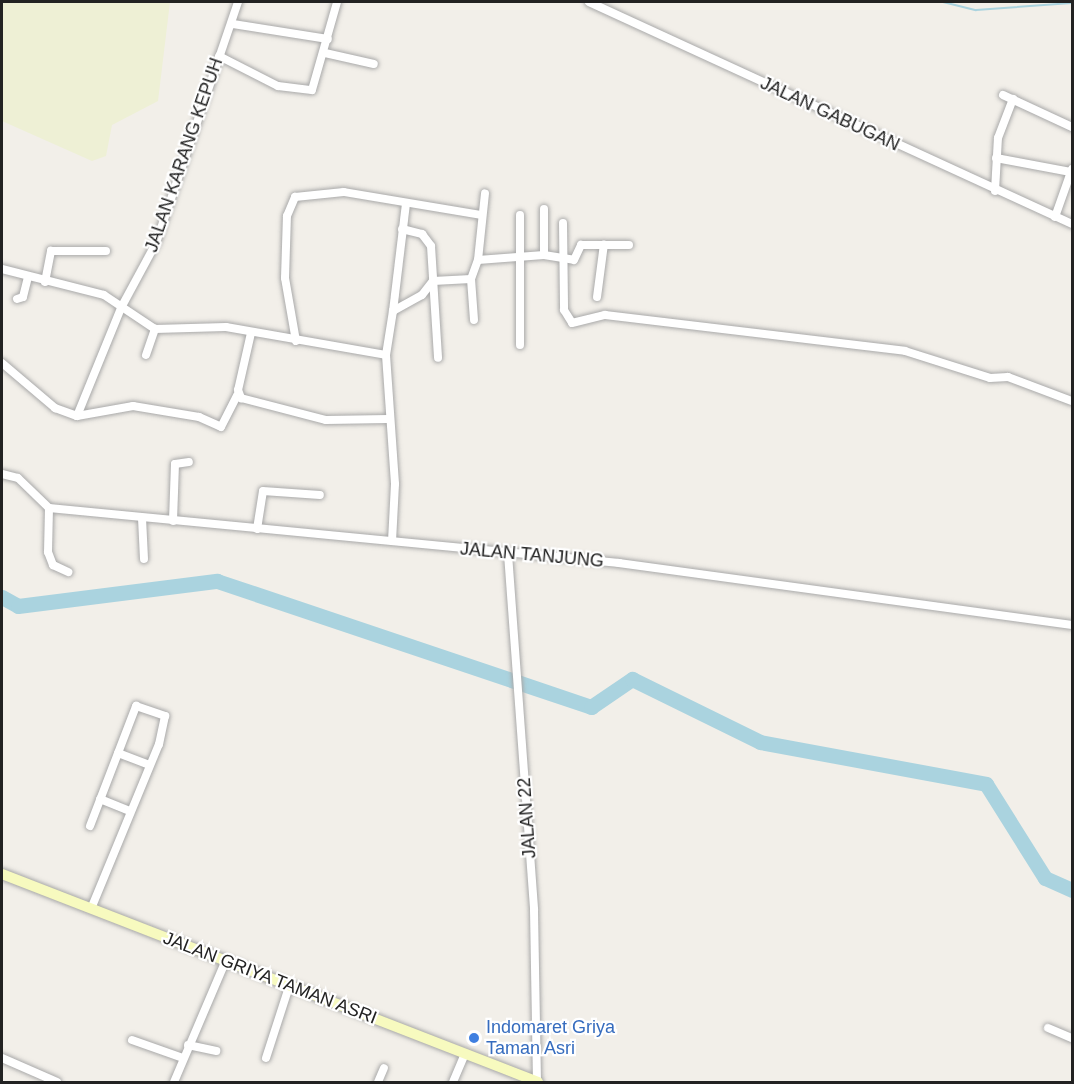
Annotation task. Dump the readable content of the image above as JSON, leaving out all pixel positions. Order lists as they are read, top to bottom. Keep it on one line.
{"streets":{"street":["JALAN GABUGAN","JALAN KARANG KEPUH","JALAN TANJUNG","JALAN 22","JALAN GRIYA TAMAN ASRI"]},"crossings":[["JALAN TANJUNG","JALAN 22"],["JALAN 22","JALAN GRIYA TAMAN ASRI"]],"places":["Indomaret Griya Taman Asri"]}
